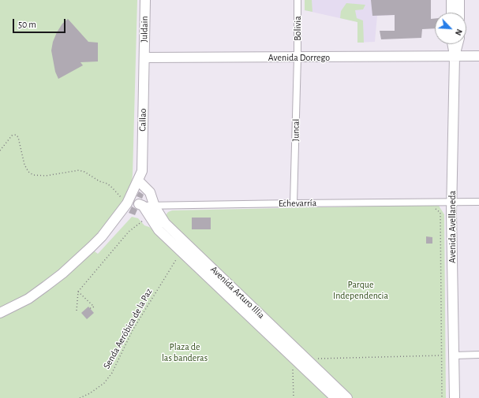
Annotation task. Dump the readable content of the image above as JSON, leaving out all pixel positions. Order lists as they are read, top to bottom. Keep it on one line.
{"streets":{"street":["Bolivia","Juldain","Avenida Dorrego","Callao","Juncal","Echevarría","Avenida Avellaneda","Avenida Arturo Illia"],"path":["Senda Aeróbica de la Paz"]},"crossings":[["Bolivia","Avenida Dorrego"],["Bolivia","Juncal"],["Juldain","Avenida Dorrego"],["Juldain","Callao"],["Avenida Dorrego","Callao"],["Avenida Dorrego","Juncal"],["Avenida Dorrego","Avenida Avellaneda"],["Callao","Echevarría"],["Callao","Avenida Arturo Illia"],["Juncal","Echevarría"],["Echevarría","Avenida Avellaneda"],["Echevarría","Avenida Arturo Illia"]],"parks":["Parque Independencia","Plaza de las banderas"],"scale_bar":"50 m","north":"bottom right"}
